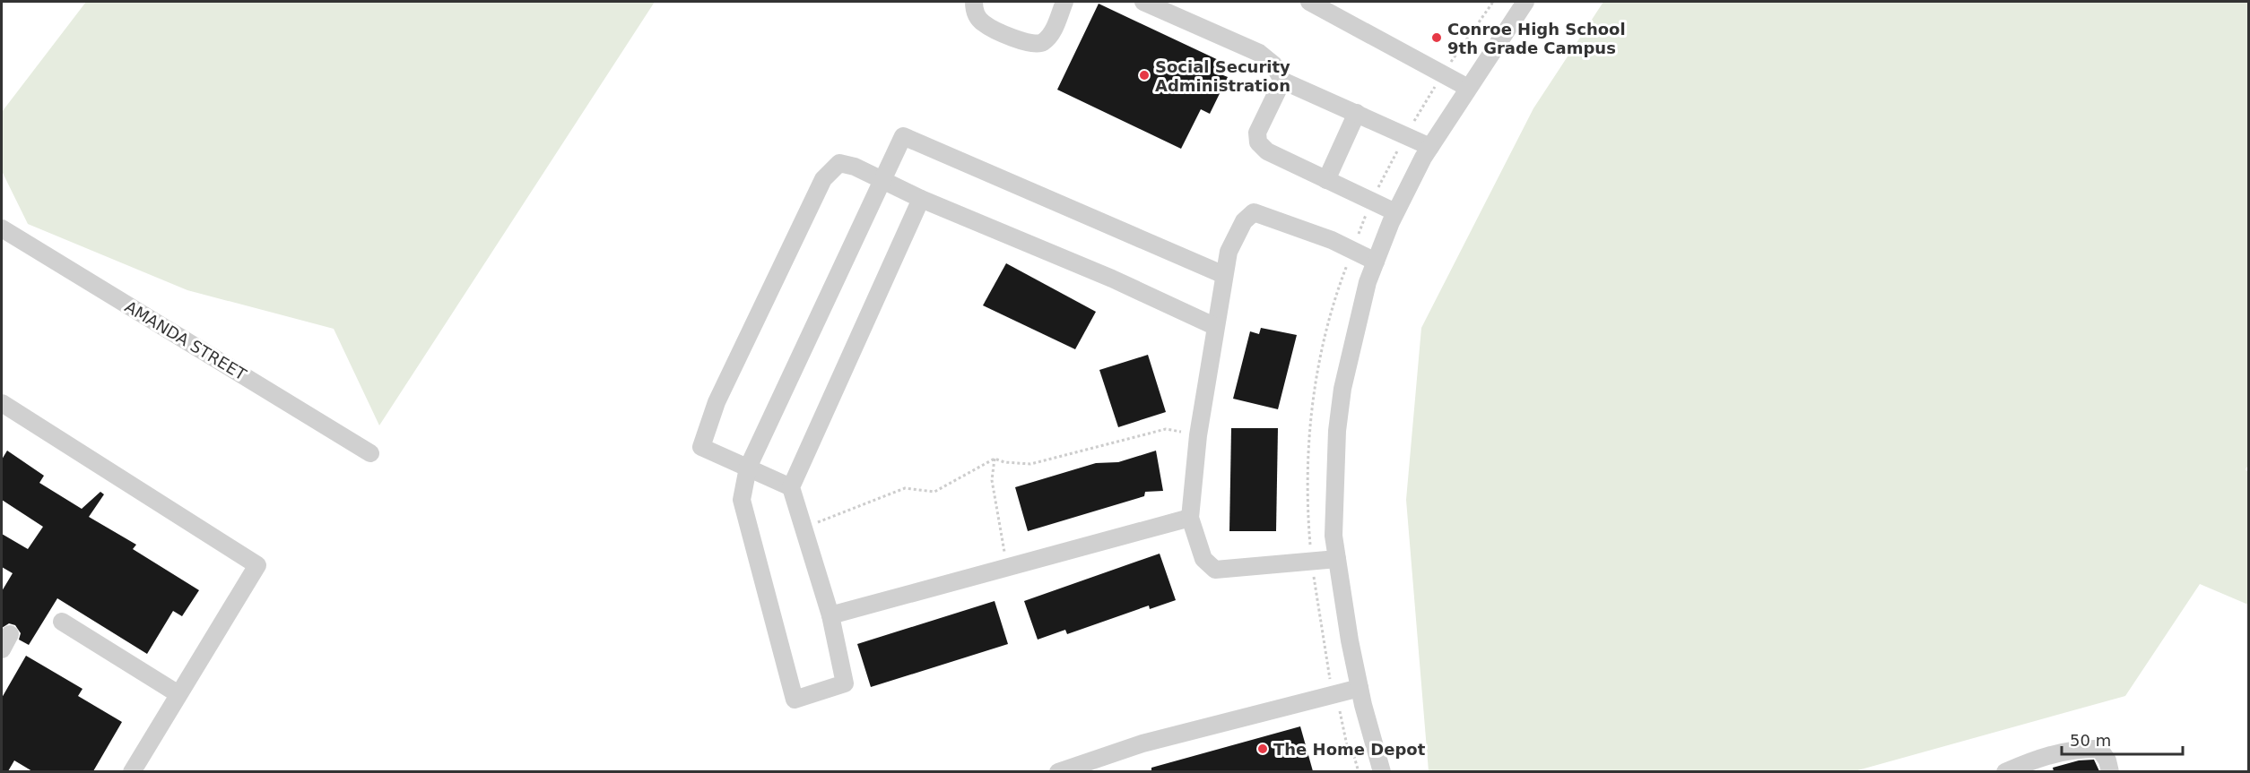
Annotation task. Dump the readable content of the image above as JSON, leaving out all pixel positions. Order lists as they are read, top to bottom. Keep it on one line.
{"streets":{"street":["AMANDA STREET"]},"places":["Conroe High School 9th Grade Campus","Social Security Administration","The Home Depot"],"scale_bar":"50 m"}
